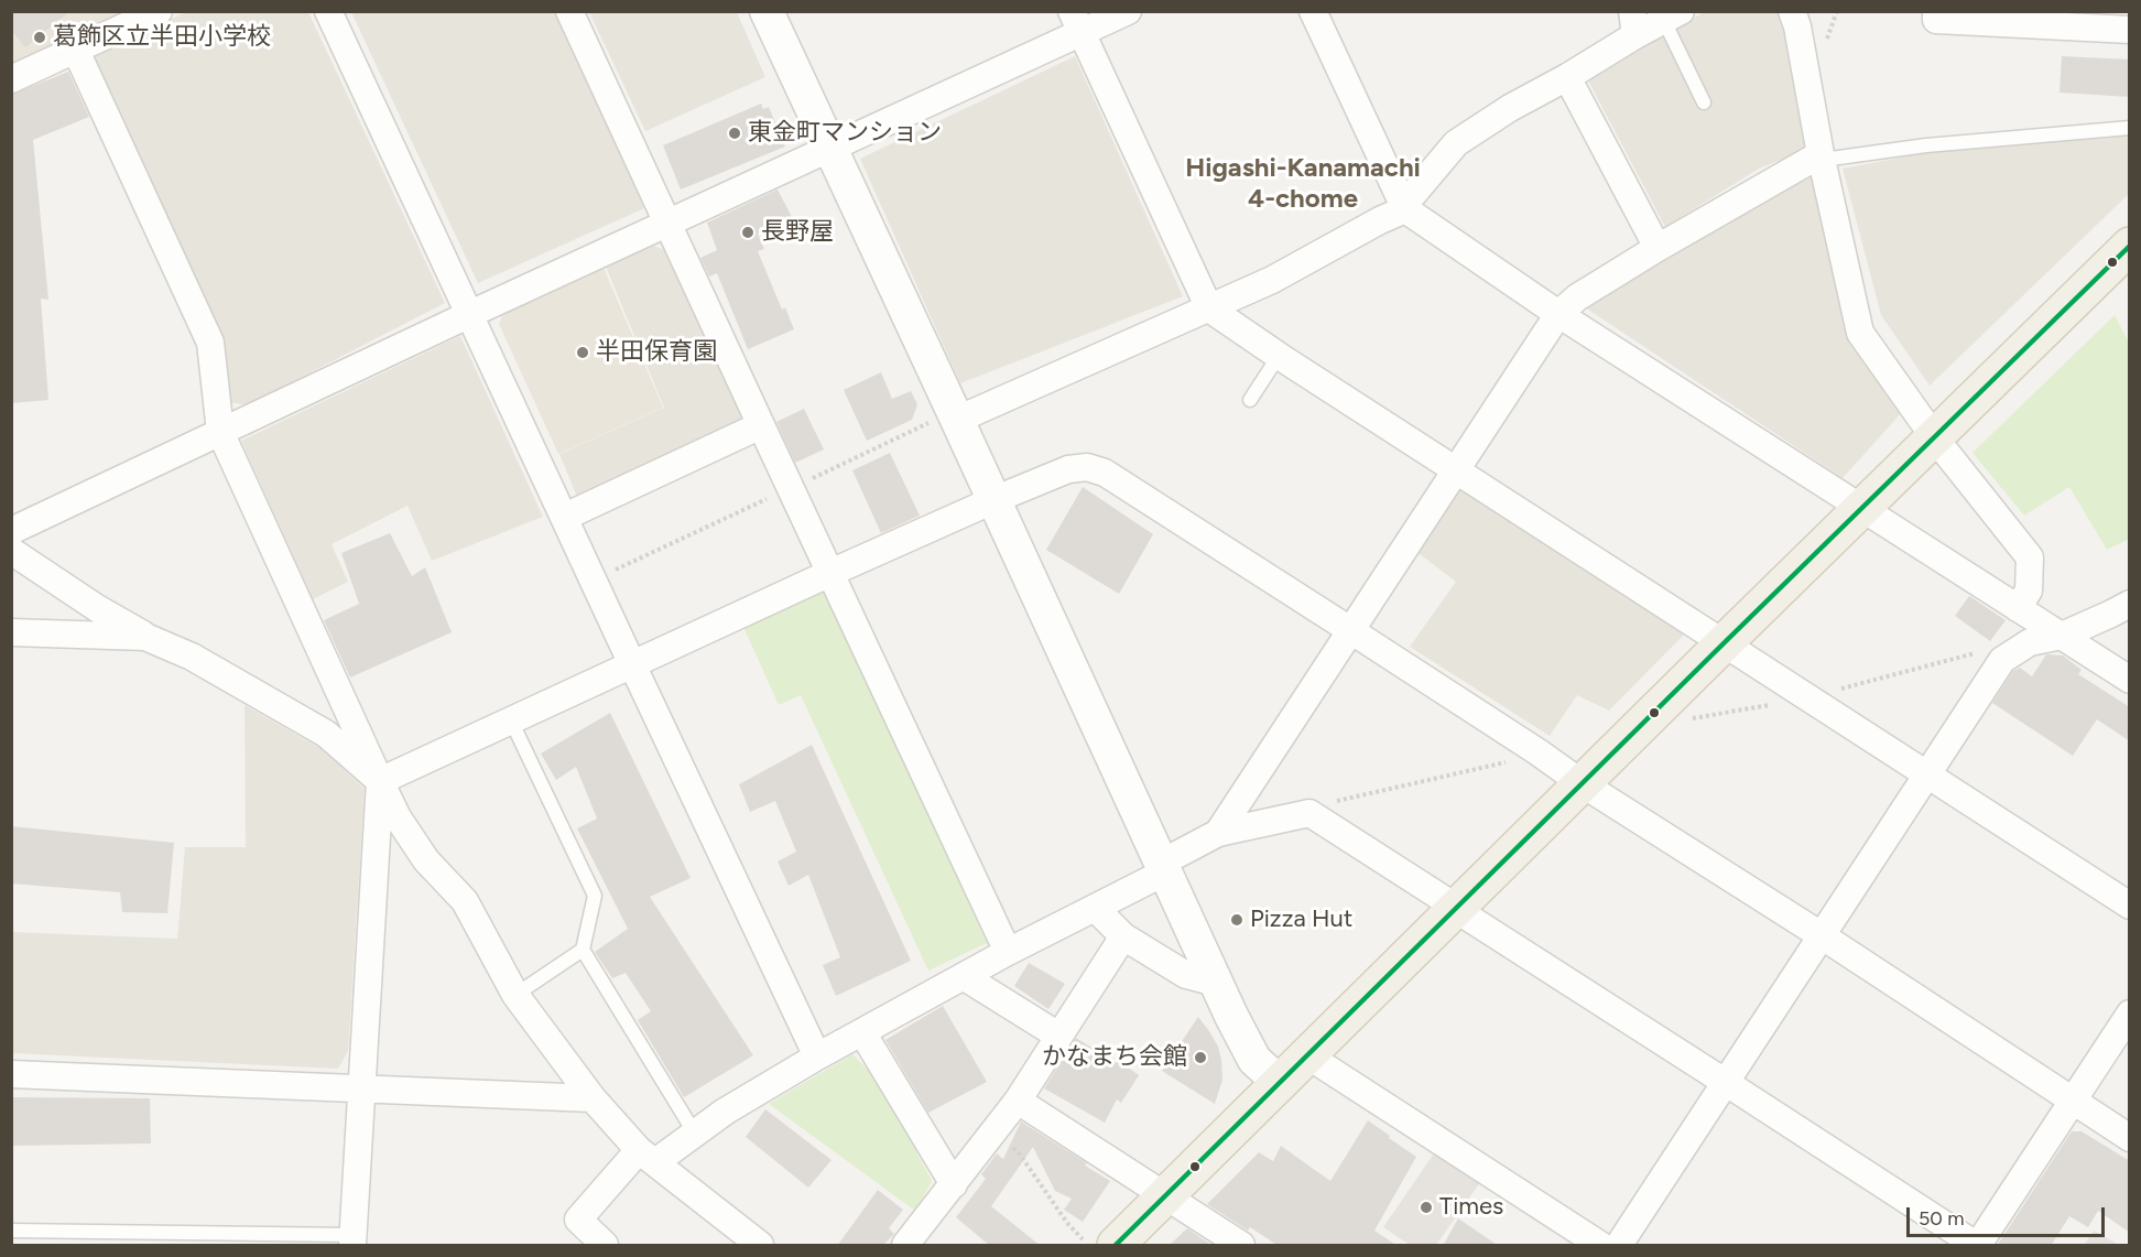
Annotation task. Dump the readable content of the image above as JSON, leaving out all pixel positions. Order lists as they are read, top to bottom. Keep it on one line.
{"districts":["Higashi-Kanamachi 4-chome"],"places":["葛飾区立半田小学校","東金町マンション","長野屋","半田保育園","Pizza Hut","かなまち会館","Times"],"scale_bar":"50 m"}
